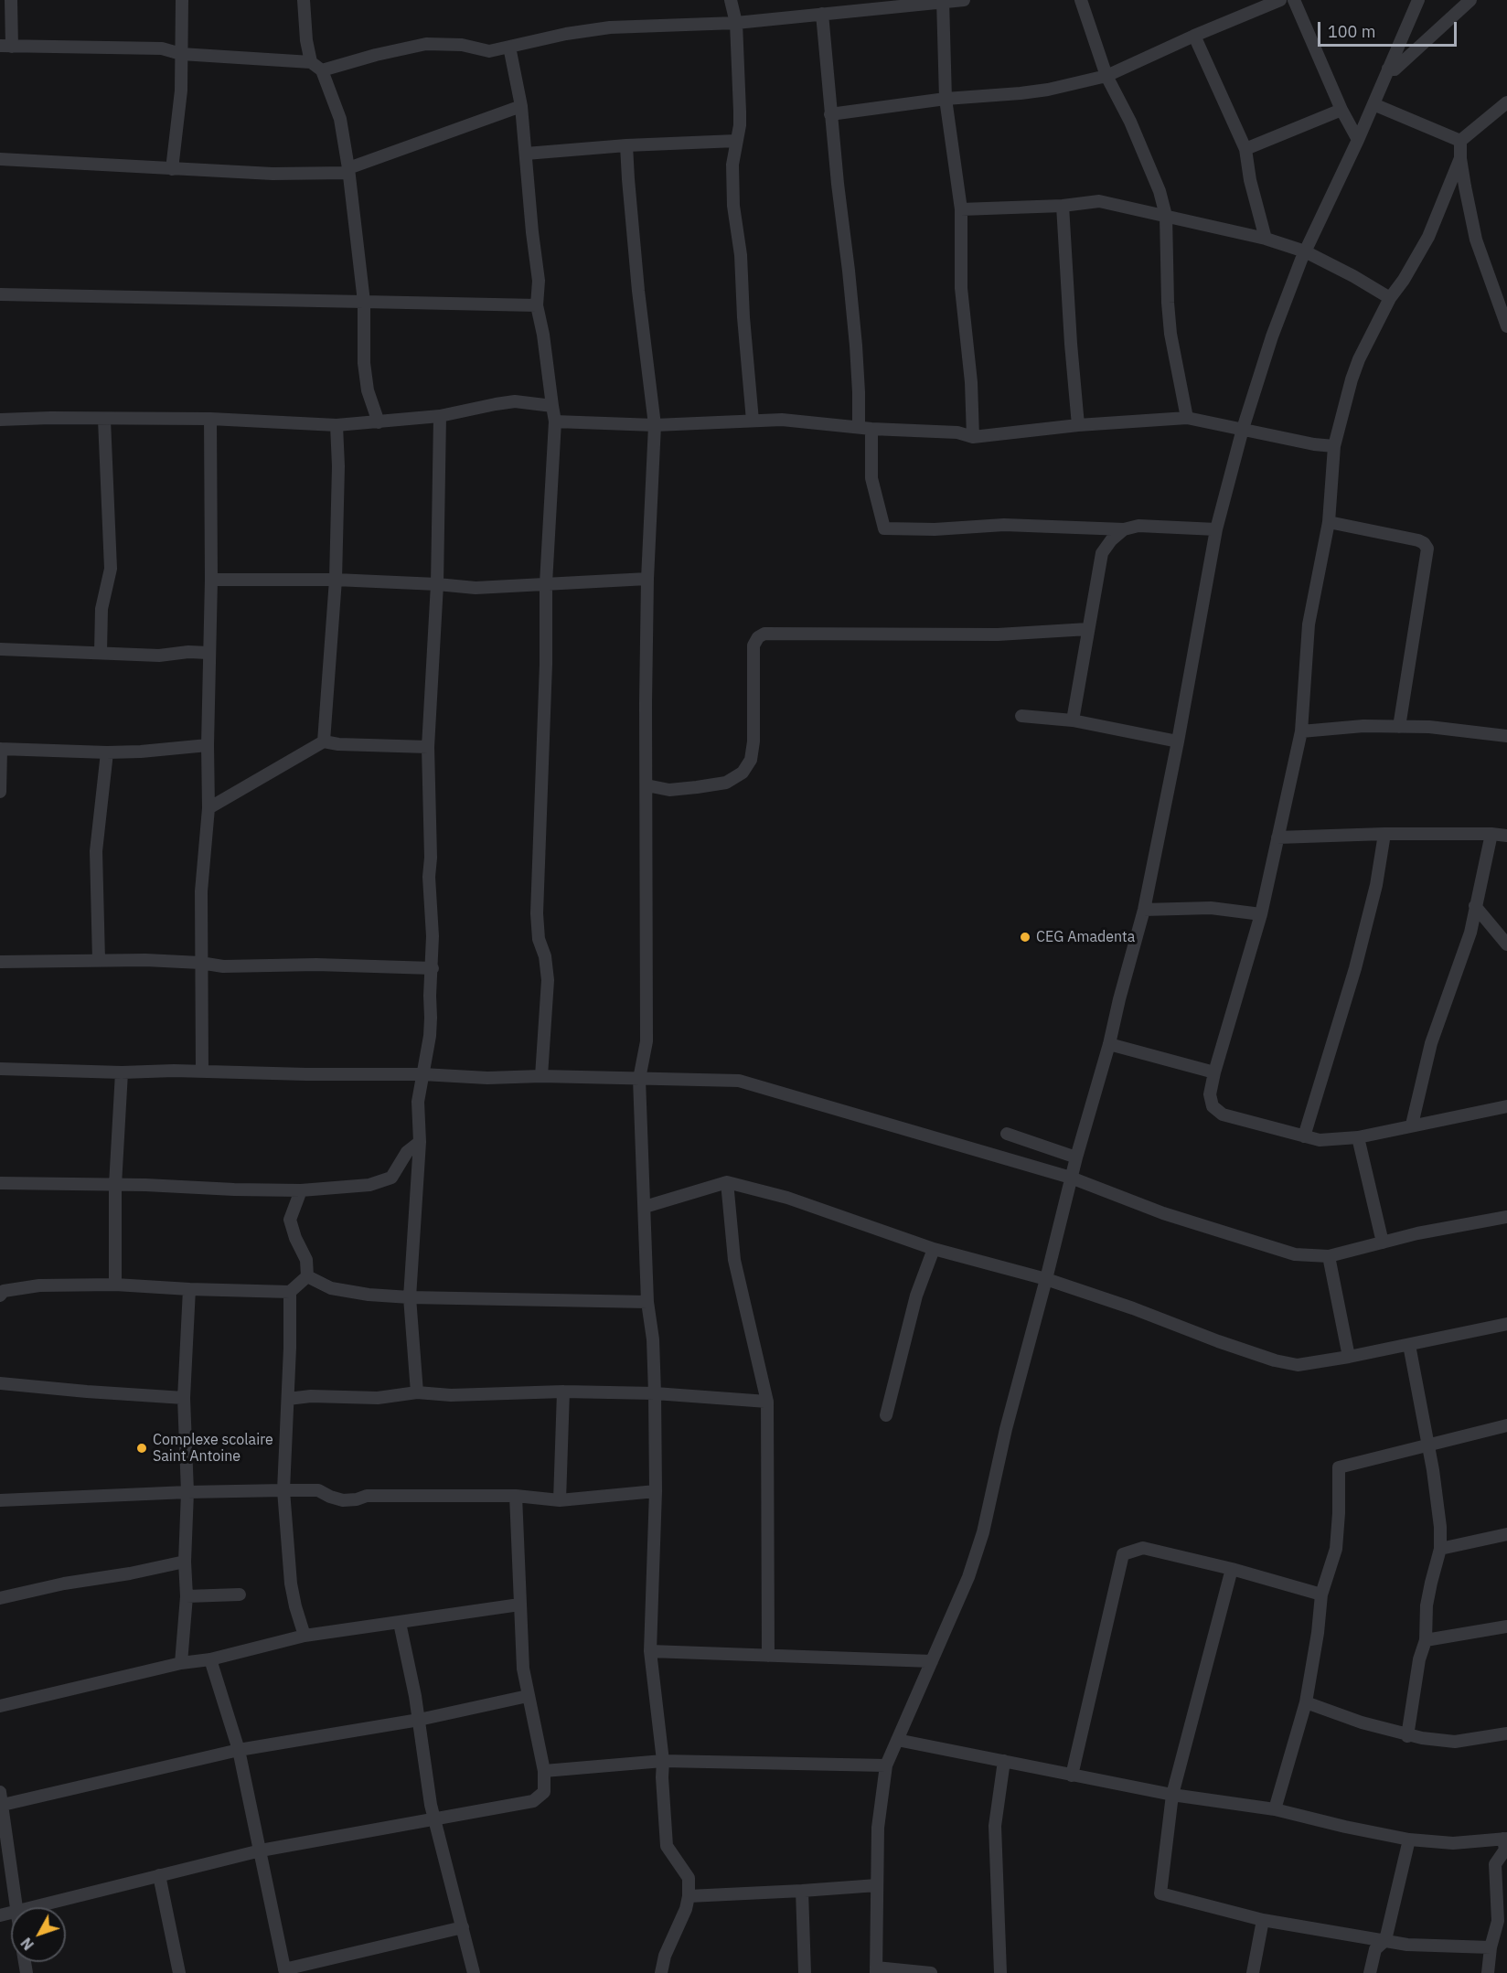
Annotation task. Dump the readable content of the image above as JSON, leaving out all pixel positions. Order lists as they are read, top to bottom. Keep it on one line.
{"places":["CEG Amadenta","Complexe scolaire Saint Antoine"],"scale_bar":"100 m","north":"bottom left"}
